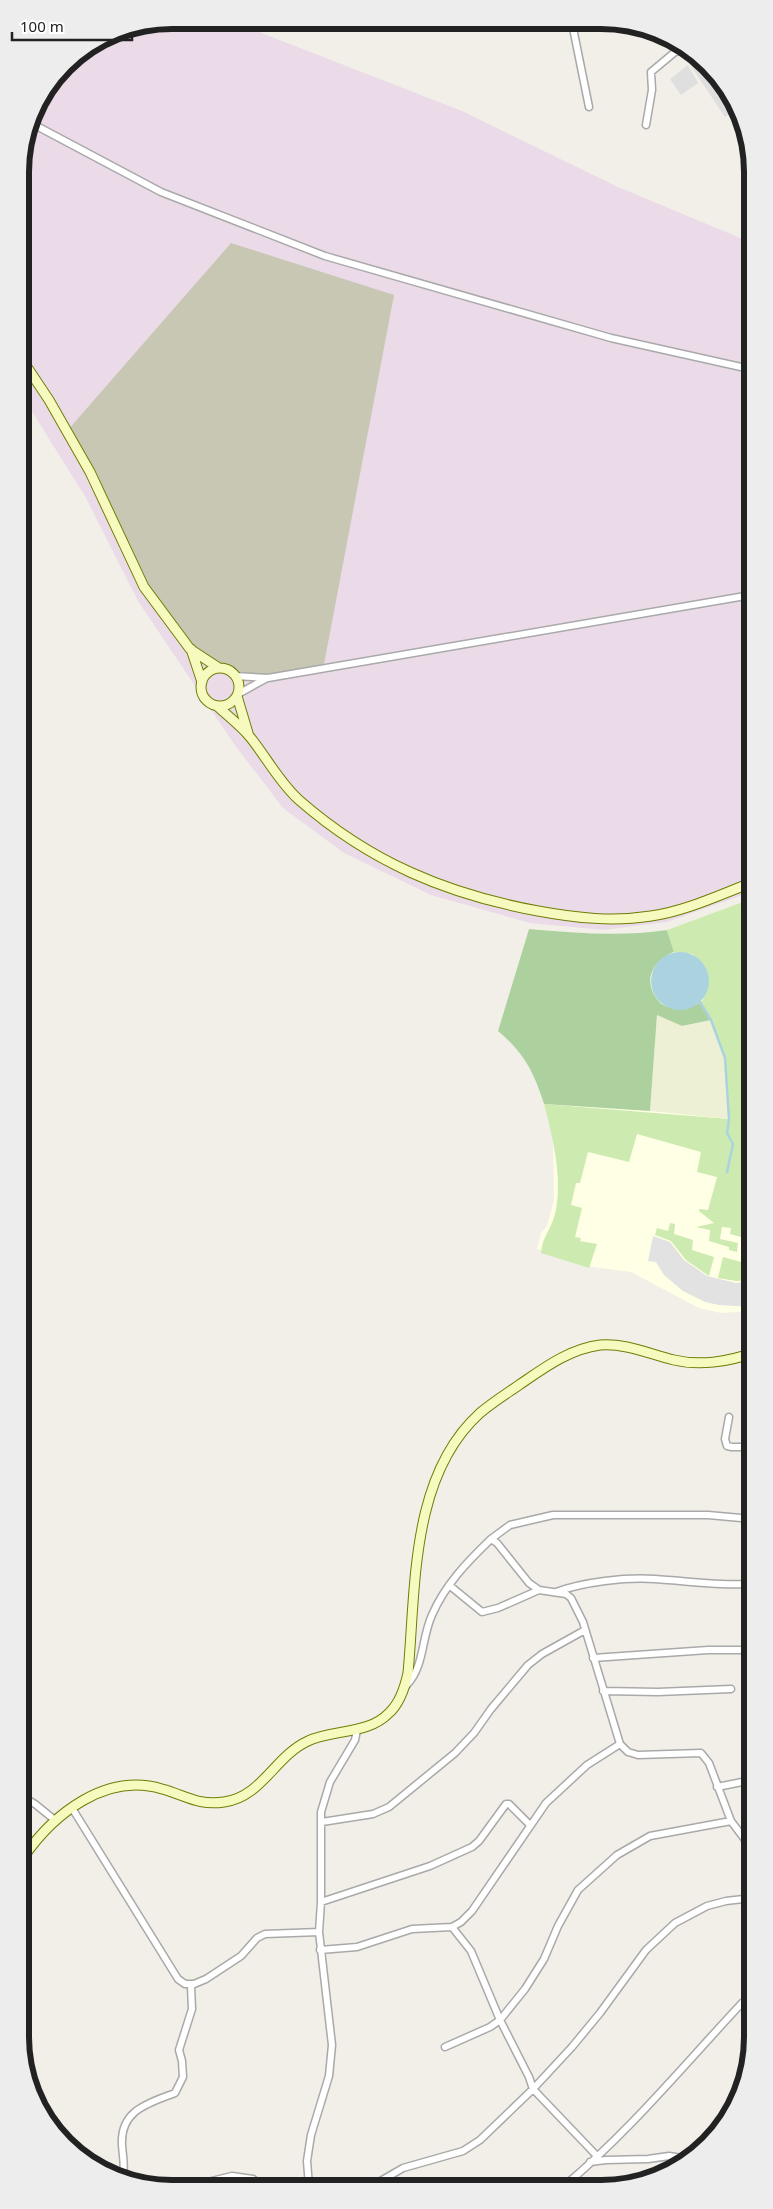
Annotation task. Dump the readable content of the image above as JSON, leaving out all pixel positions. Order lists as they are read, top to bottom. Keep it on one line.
{"scale_bar":"100 m"}
